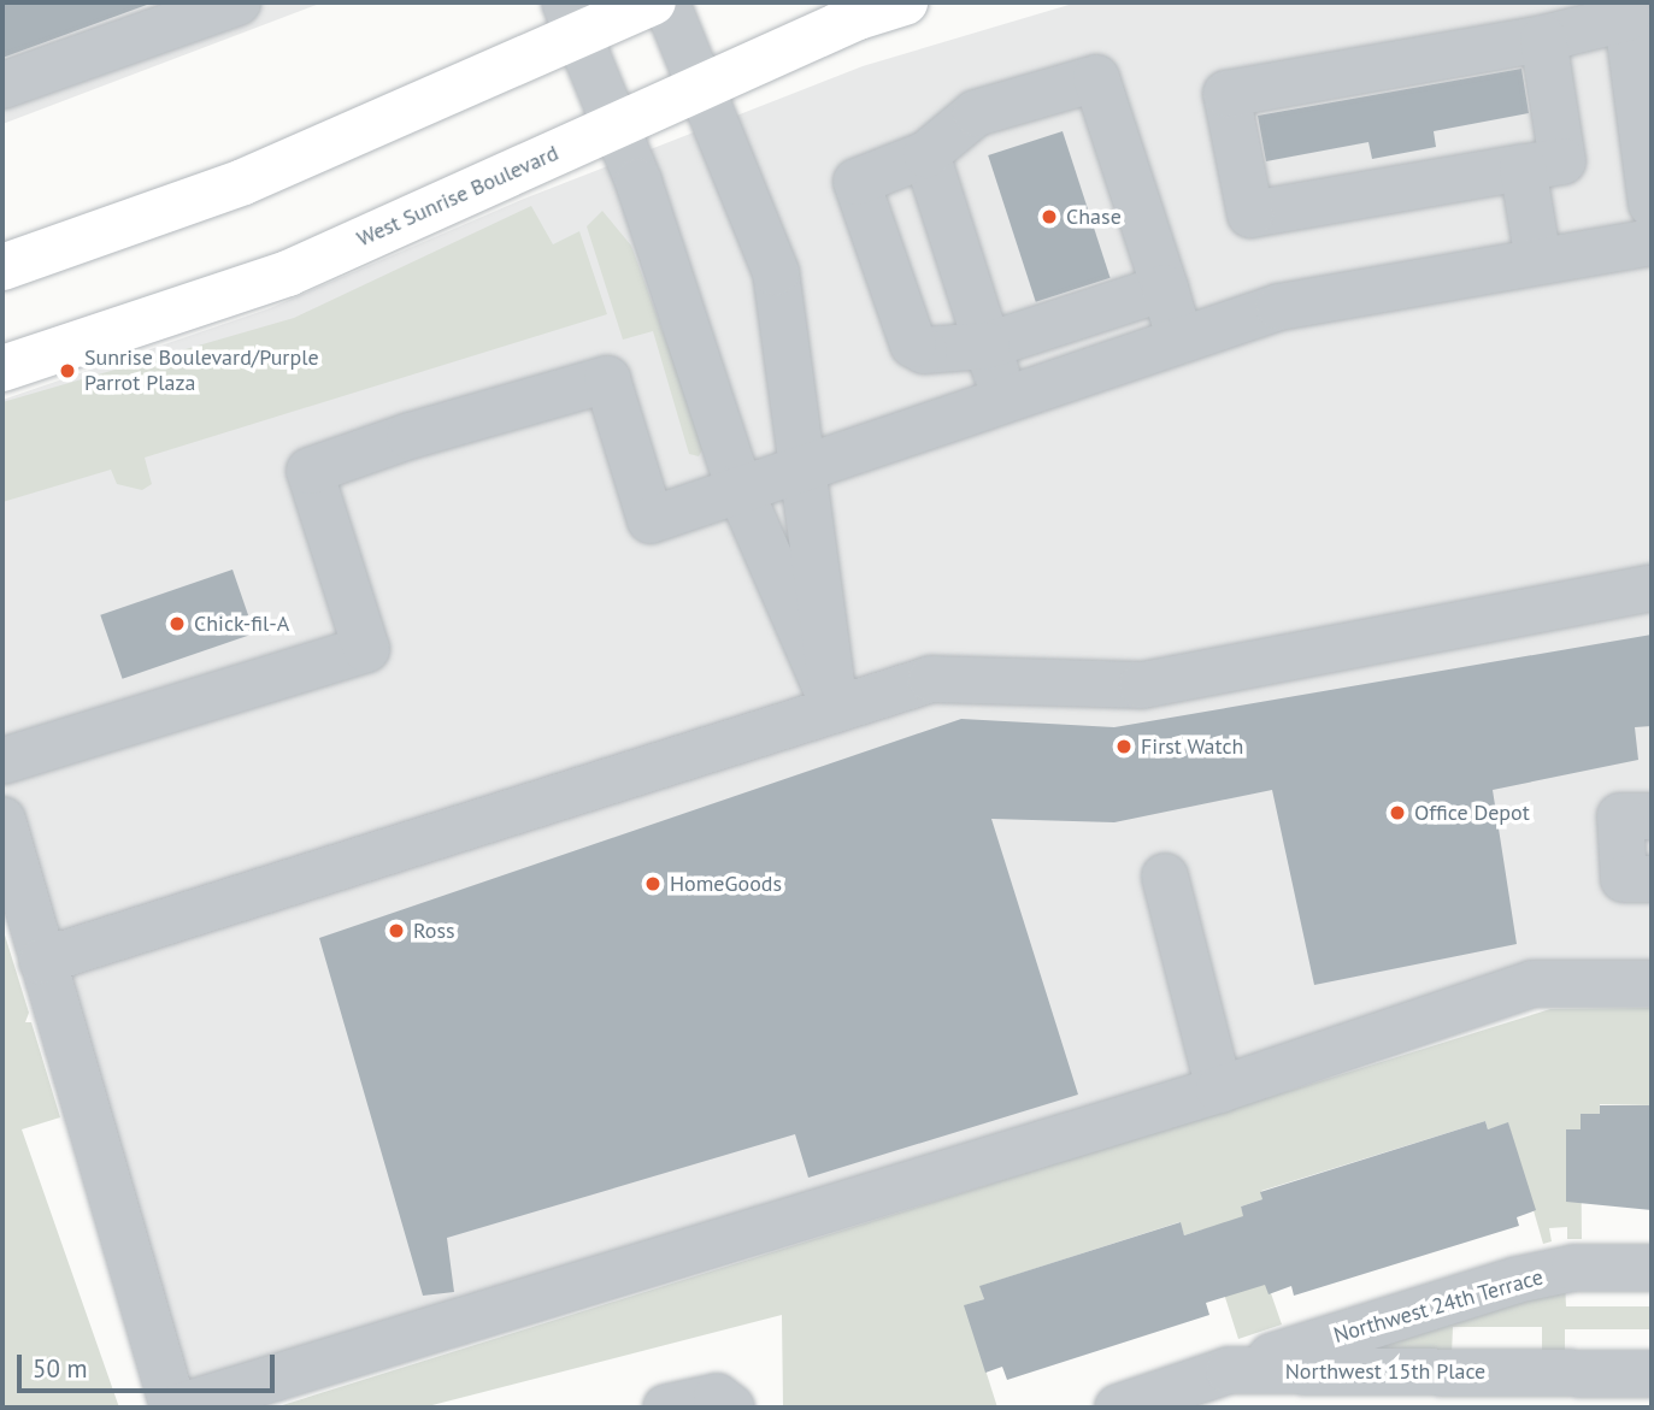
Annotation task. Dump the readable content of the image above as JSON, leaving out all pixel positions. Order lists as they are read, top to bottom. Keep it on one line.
{"streets":{"highway":["West Sunrise Boulevard"],"street":["Northwest 24th Terrace","Northwest 15th Place"]},"crossings":[["Northwest 24th Terrace","Northwest 15th Place"]],"places":["Chase","Sunrise Boulevard/Purple Parrot Plaza","Chick-fil-A","First Watch","Office Depot","HomeGoods","Ross"],"scale_bar":"50 m"}
